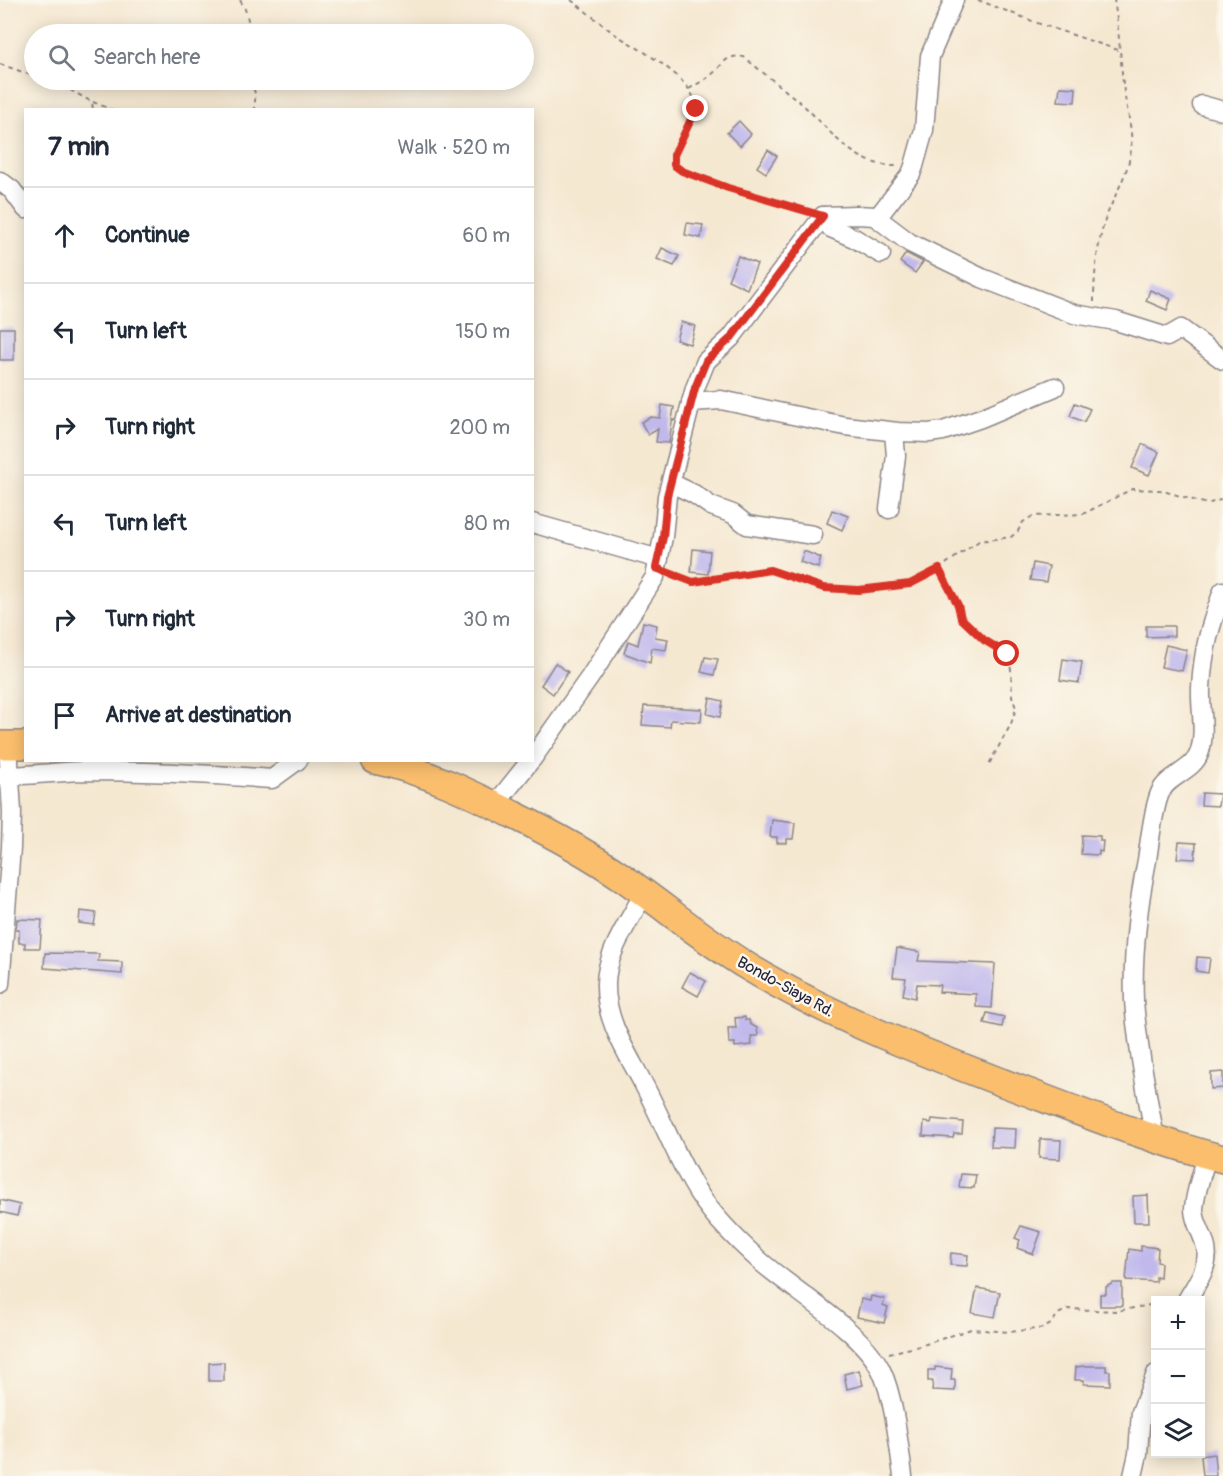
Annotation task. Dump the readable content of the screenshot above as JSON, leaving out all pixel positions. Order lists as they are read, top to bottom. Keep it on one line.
{"streets":{"highway":["Bondo-Siaya Rd."]},"page":{"search":"Search here","heading":["7 min","Walk · 520 m"],"list":[["Continue","60 m"],["Turn left","150 m"],["Turn right","200 m"],["Turn left","80 m"],["Turn right","30 m"],"Arrive at destination"],"map_buttons":["+","−"]}}
